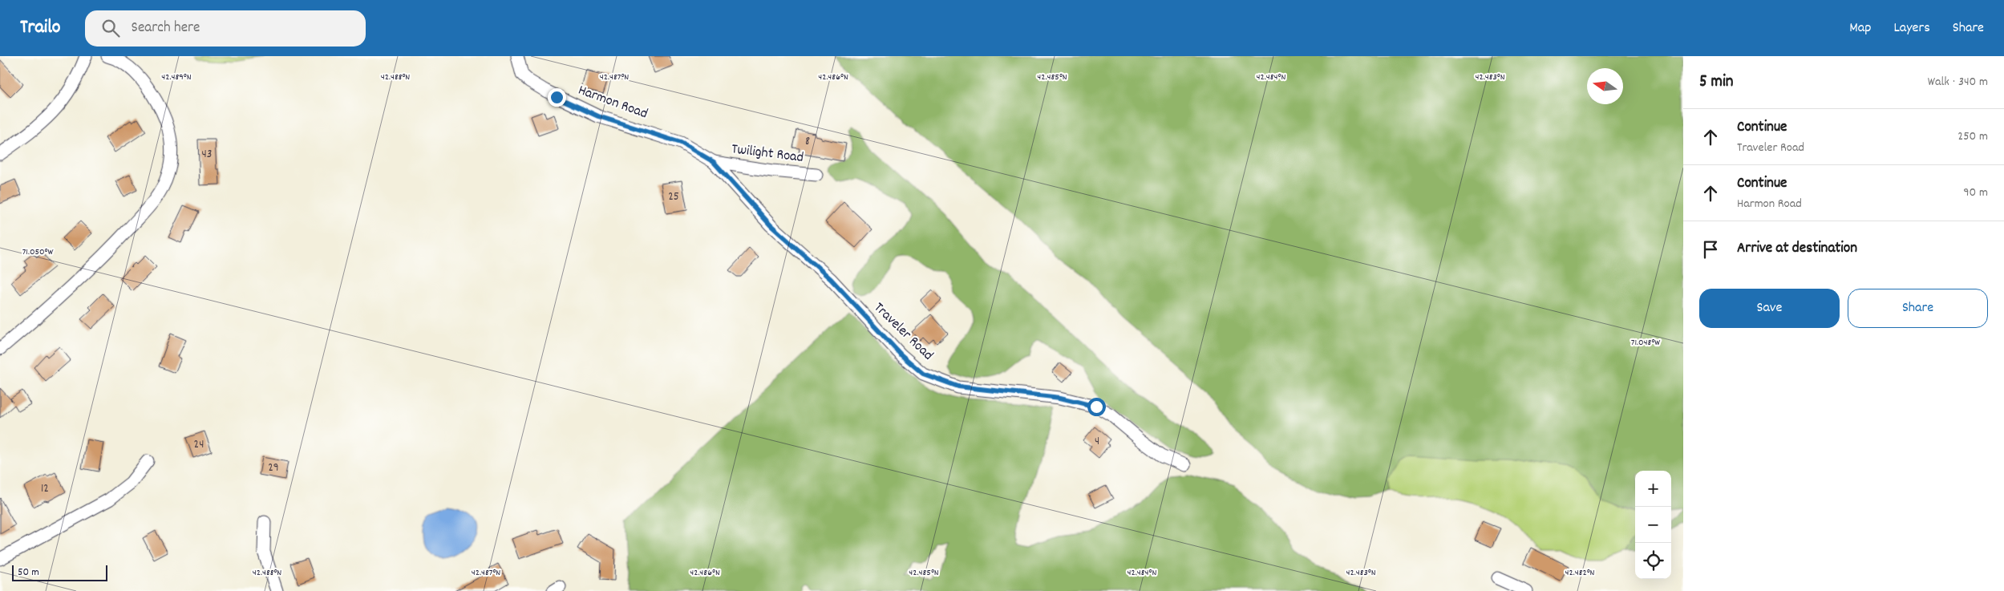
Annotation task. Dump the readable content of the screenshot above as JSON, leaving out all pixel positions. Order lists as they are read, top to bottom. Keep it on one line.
{"streets":{"street":["Harmon Road","Twilight Road","Traveler Road"]},"crossings":[["Harmon Road","Twilight Road"],["Harmon Road","Traveler Road"],["Twilight Road","Traveler Road"]],"house_numbers":["8","43","25","4","24","29","12"],"scale_bar":"50 m","north":"left","page":{"header":"Trailo","search":"Search here","nav":["Map","Layers","Share"],"heading":["5 min","Walk · 340 m"],"list":[["Continue","Traveler Road","250 m"],["Continue","Harmon Road","90 m"],"Arrive at destination"],"buttons":["Save","Share"],"map_buttons":["+","−"],"scale":"50 m"},"coordinates":["42.489°N","42.488°N","42.487°N","42.486°N","42.485°N","42.484°N","42.483°N","71.050°W","71.048°W","42.482°N"]}
